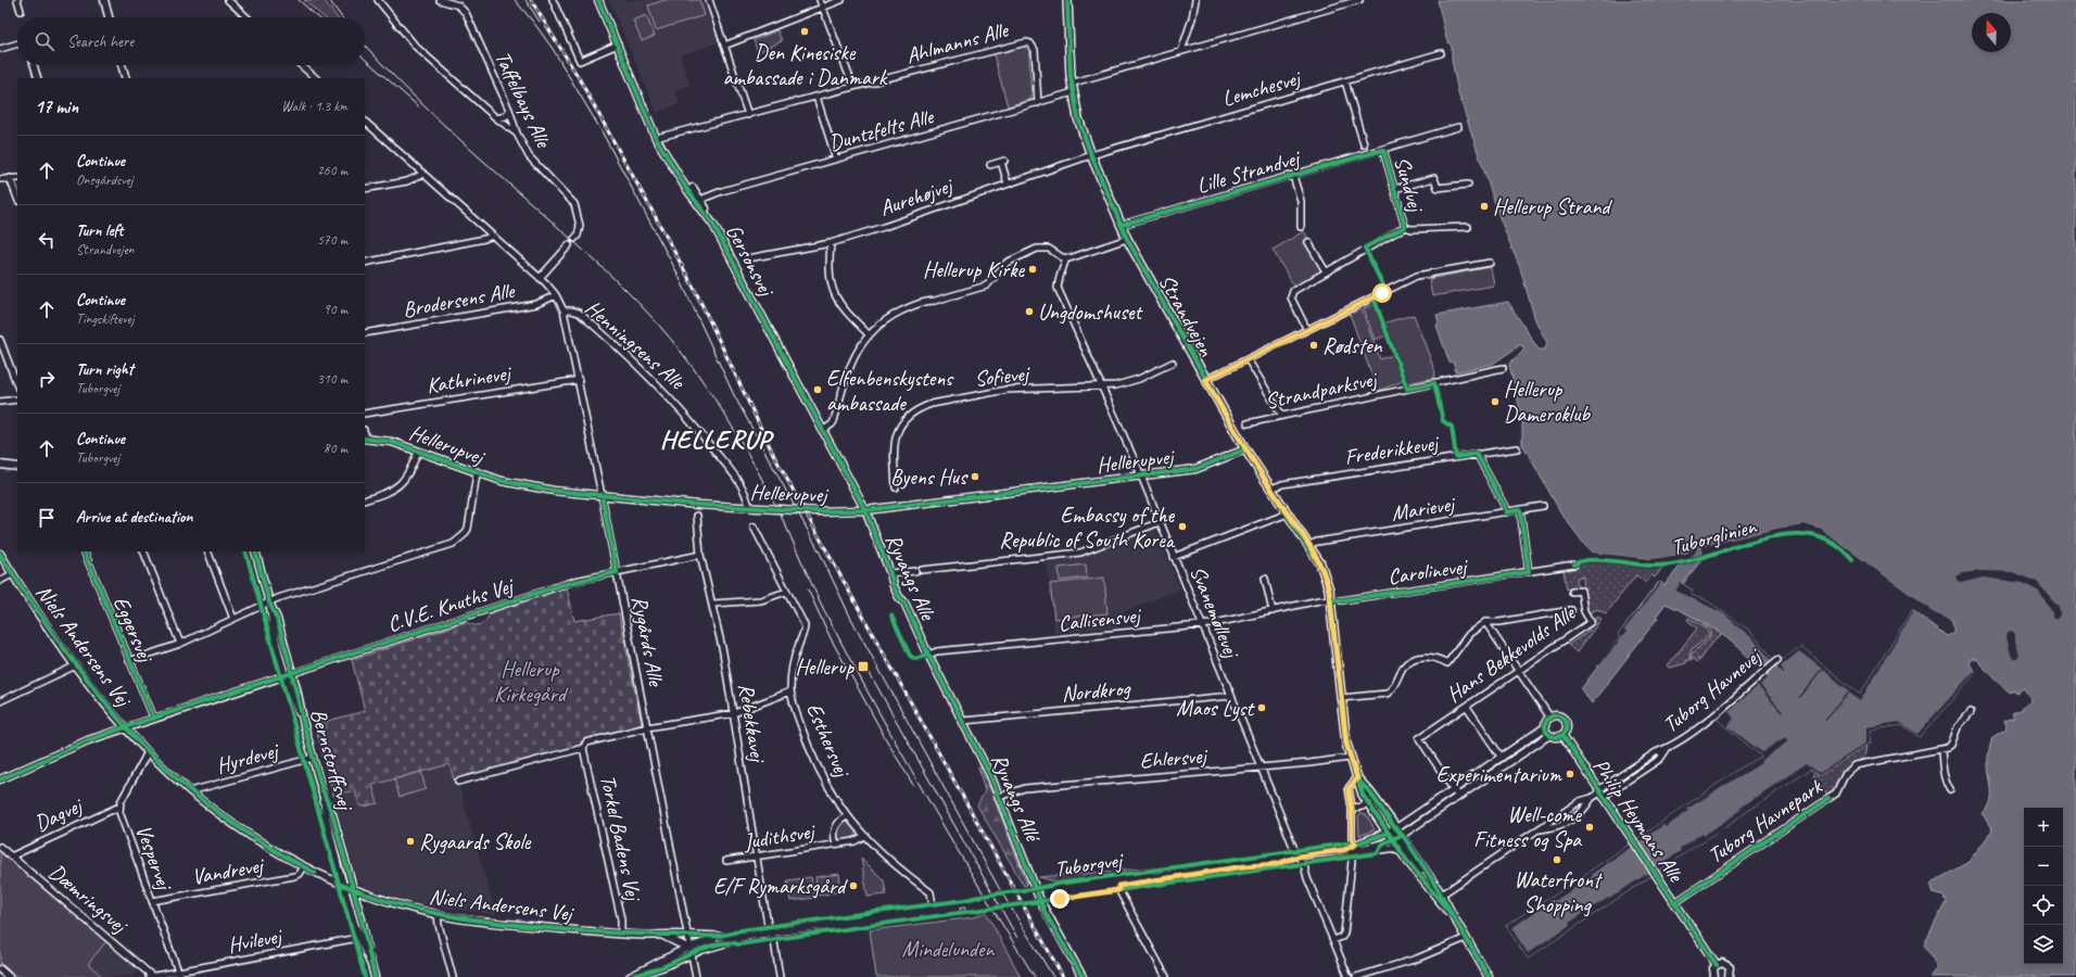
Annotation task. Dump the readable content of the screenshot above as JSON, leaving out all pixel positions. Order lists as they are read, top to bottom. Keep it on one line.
{"streets":{"main road":["Strandvejen"],"street":["Ahlmanns Alle","Lemchesvej","Taffelbays Alle","Duntzfelts Alle","Lille Strandvej","Sundvej","Aurehøjvej","Gersonsvej","Brodersens Alle","Henningsens Alle","Sofievej","Kathrinevej","Strandparksvej","Hellerupvej","Frederikkevej","Marievej","Carolinevej","Ryvangs Alle","C.V.E. Knuths Vej","Svanemøllevej","Callisensvej","Eggersvej","Rygårds Alle","Niels Andersens Vej","Hans Bekkevolds Alle","Nordkrog","Tuborg Havnevej","Rebekkavej","Esthersvej","Hyrdevej","Ehlersvej","Bernstorffsvej","Ryvangs Allé","Dagvej","Philip Heymans Alle","Tuborg Havnepark","Judithsvej","Torkel Badens Vej","Vespervej","Tuborgvej","Vandrevej","Dæmringsvej","Hvilevej"],"cycle path":["Tuborglinien"]},"crossings":[["Ahlmanns Alle","Duntzfelts Alle"],["Ahlmanns Alle","Gersonsvej"],["Lemchesvej","Aurehøjvej"],["Lemchesvej","Strandvejen"],["Duntzfelts Alle","Gersonsvej"],["Duntzfelts Alle","Strandvejen"],["Lille Strandvej","Sundvej"],["Lille Strandvej","Strandvejen"],["Aurehøjvej","Strandvejen"],["Gersonsvej","Hellerupvej"],["Gersonsvej","Ryvangs Alle"],["Brodersens Alle","Henningsens Alle"],["Strandvejen","Hellerupvej"],["Strandvejen","Frederikkevej"],["Strandvejen","Marievej"],["Strandvejen","Carolinevej"],["Strandvejen","Callisensvej"],["Strandvejen","Tuborg Havnevej"],["Strandvejen","Ehlersvej"],["Strandvejen","Tuborgvej"],["Henningsens Alle","Hellerupvej"],["Henningsens Alle","Rygårds Alle"],["Sofievej","Svanemøllevej"],["Kathrinevej","Rygårds Alle"],["Hellerupvej","Ryvangs Alle"],["Hellerupvej","Svanemøllevej"],["Hellerupvej","Rygårds Alle"],["Carolinevej","Callisensvej"],["Ryvangs Alle","Callisensvej"],["Ryvangs Alle","Ryvangs Allé"],["C.V.E. Knuths Vej","Rygårds Alle"],["C.V.E. Knuths Vej","Rebekkavej"],["C.V.E. Knuths Vej","Bernstorffsvej"],["Svanemøllevej","Callisensvej"],["Svanemøllevej","Nordkrog"],["Svanemøllevej","Ehlersvej"],["Svanemøllevej","Tuborgvej"],["Callisensvej","Ryvangs Allé"],["Rygårds Alle","Niels Andersens Vej"],["Rygårds Alle","Torkel Badens Vej"],["Rygårds Alle","Tuborgvej"],["Niels Andersens Vej","Hyrdevej"],["Niels Andersens Vej","Bernstorffsvej"],["Niels Andersens Vej","Torkel Badens Vej"],["Niels Andersens Vej","Vespervej"],["Niels Andersens Vej","Tuborgvej"],["Niels Andersens Vej","Vandrevej"],["Hans Bekkevolds Alle","Tuborgvej"],["Nordkrog","Ryvangs Allé"],["Tuborg Havnevej","Philip Heymans Alle"],["Rebekkavej","Judithsvej"],["Rebekkavej","Torkel Badens Vej"],["Rebekkavej","Tuborgvej"],["Esthersvej","Judithsvej"],["Esthersvej","Torkel Badens Vej"],["Esthersvej","Tuborgvej"],["Hyrdevej","Bernstorffsvej"],["Ehlersvej","Ryvangs Allé"],["Bernstorffsvej","Hvilevej"],["Dagvej","Vespervej"],["Dagvej","Dæmringsvej"],["Philip Heymans Alle","Tuborg Havnepark"],["Vespervej","Vandrevej"],["Vespervej","Hvilevej"],["Dæmringsvej","Hvilevej"]],"districts":["HELLERUP"],"parks":["Hellerup Kirkegård","Mindelunden"],"places":{"other":["Den Kinesiske ambassade i Danmark","Hellerup Strand","Hellerup Kirke","Ungdomshuset","Rødsten","Elfenbenskystens ambassade","Hellerup Dameroklub","Byens Hus","Embassy of the Republic of South Korea","Maos Lyst","Experimentarium","Well-come Fitness og Spa","Rygaards Skole","Waterfront Shopping","E/F Rymarksgård"],"transit":["Hellerup"]},"north":"top","page":{"search":"Search here","heading":["17 min","Walk · 1.3 km"],"list":[["Continue","Onsgårdsvej","260 m"],["Turn left","Strandvejen","570 m"],["Continue","Tingskiftevej","90 m"],["Turn right","Tuborgvej","310 m"],["Continue","Tuborgvej","80 m"],"Arrive at destination"],"map_buttons":["+","−"]}}
